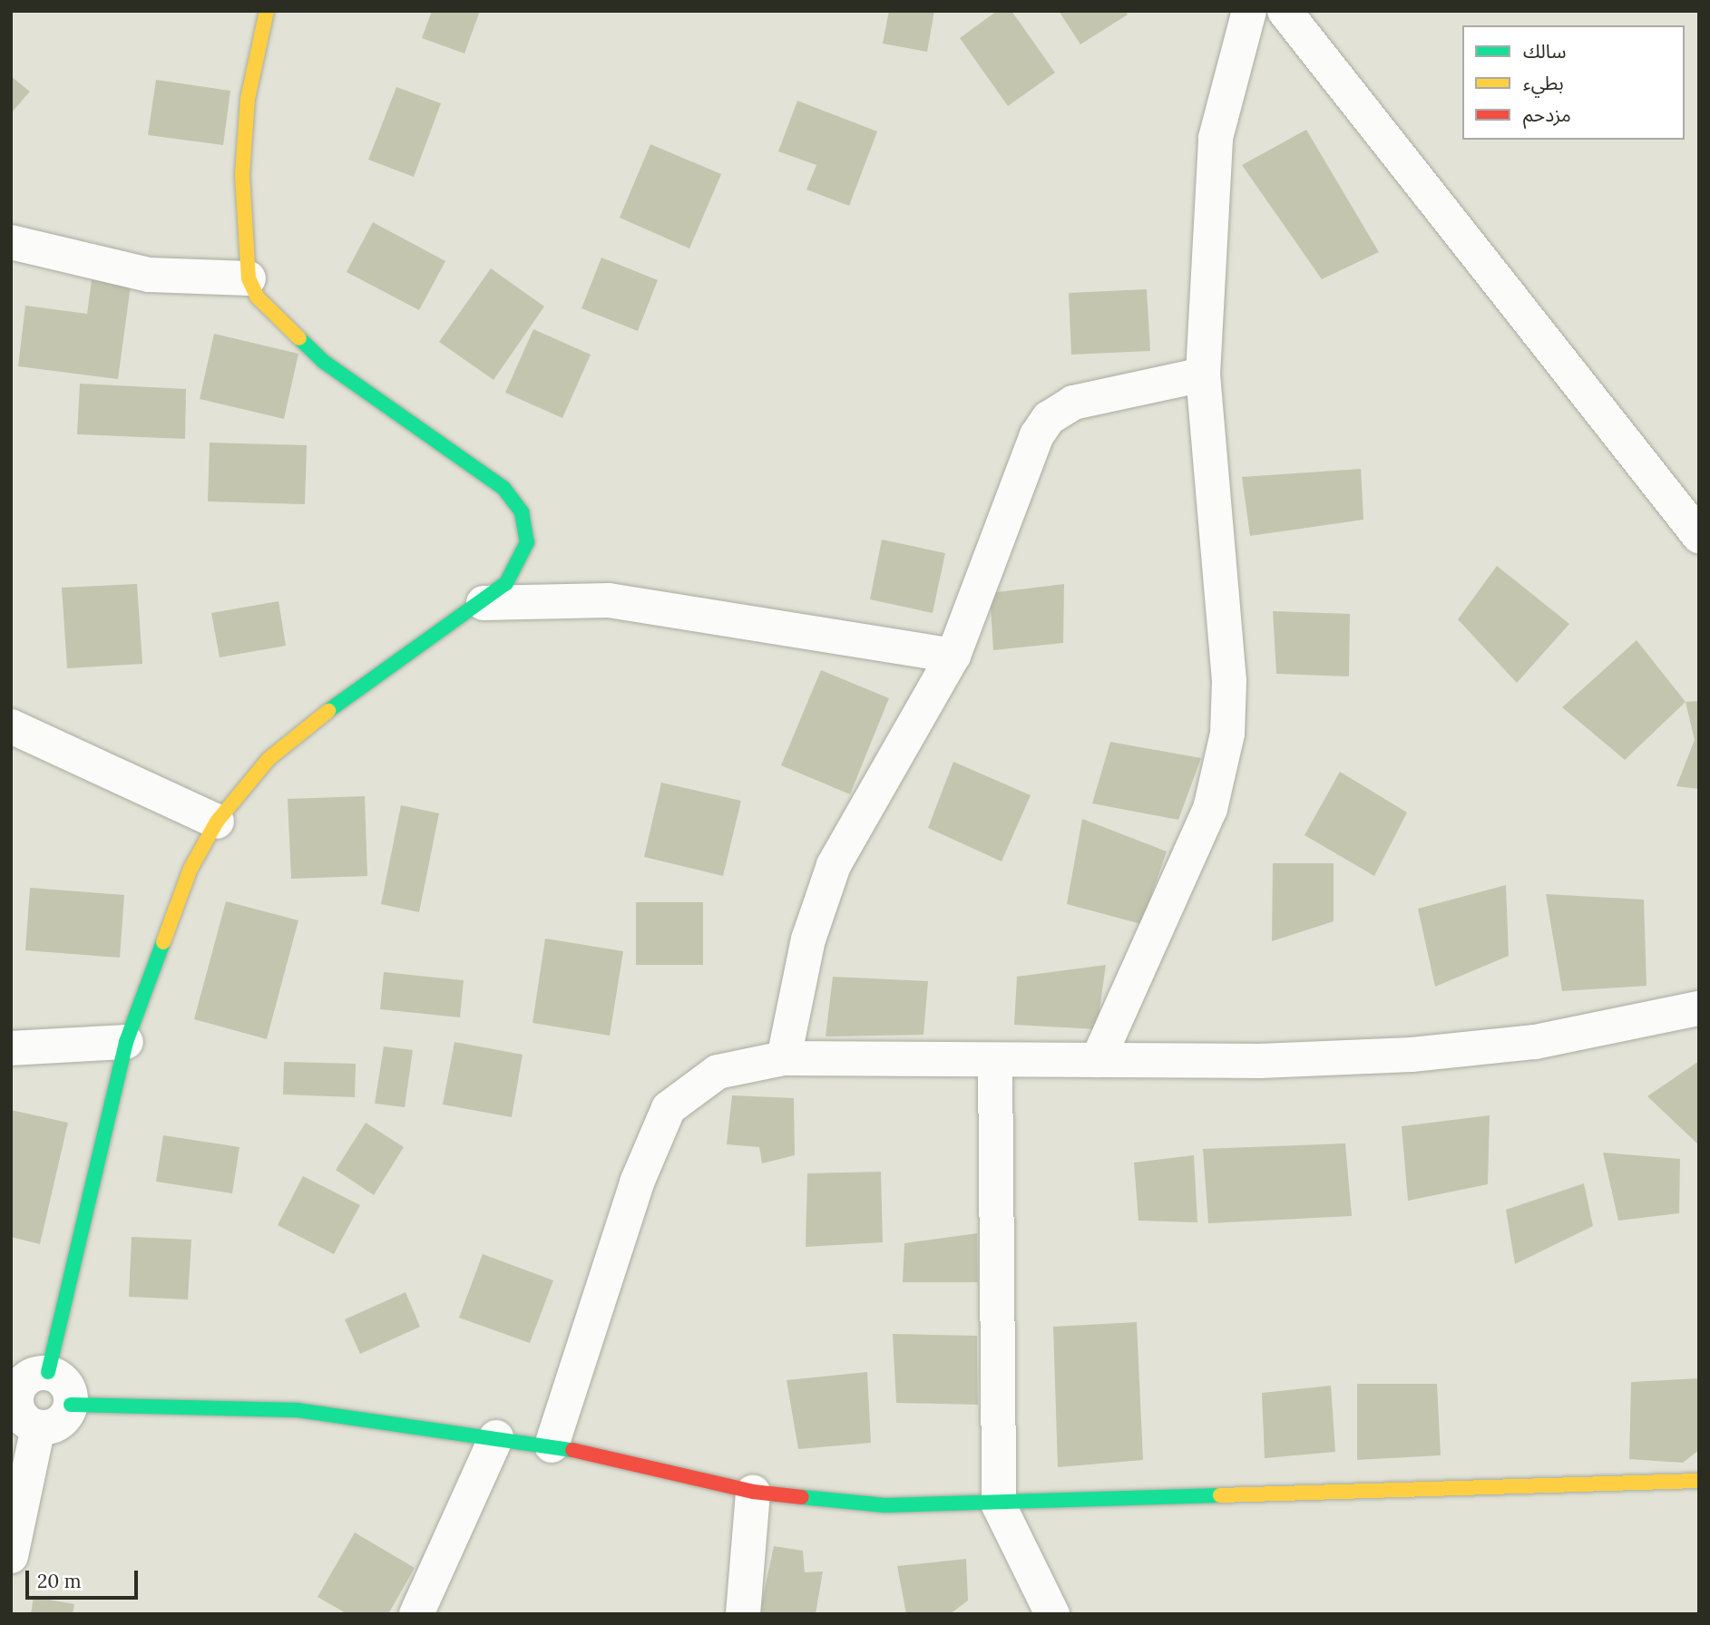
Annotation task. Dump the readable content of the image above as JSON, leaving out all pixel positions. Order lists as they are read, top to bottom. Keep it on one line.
{"legend":["سالك","بطيء","مزدحم"],"scale_bar":"20 m"}
